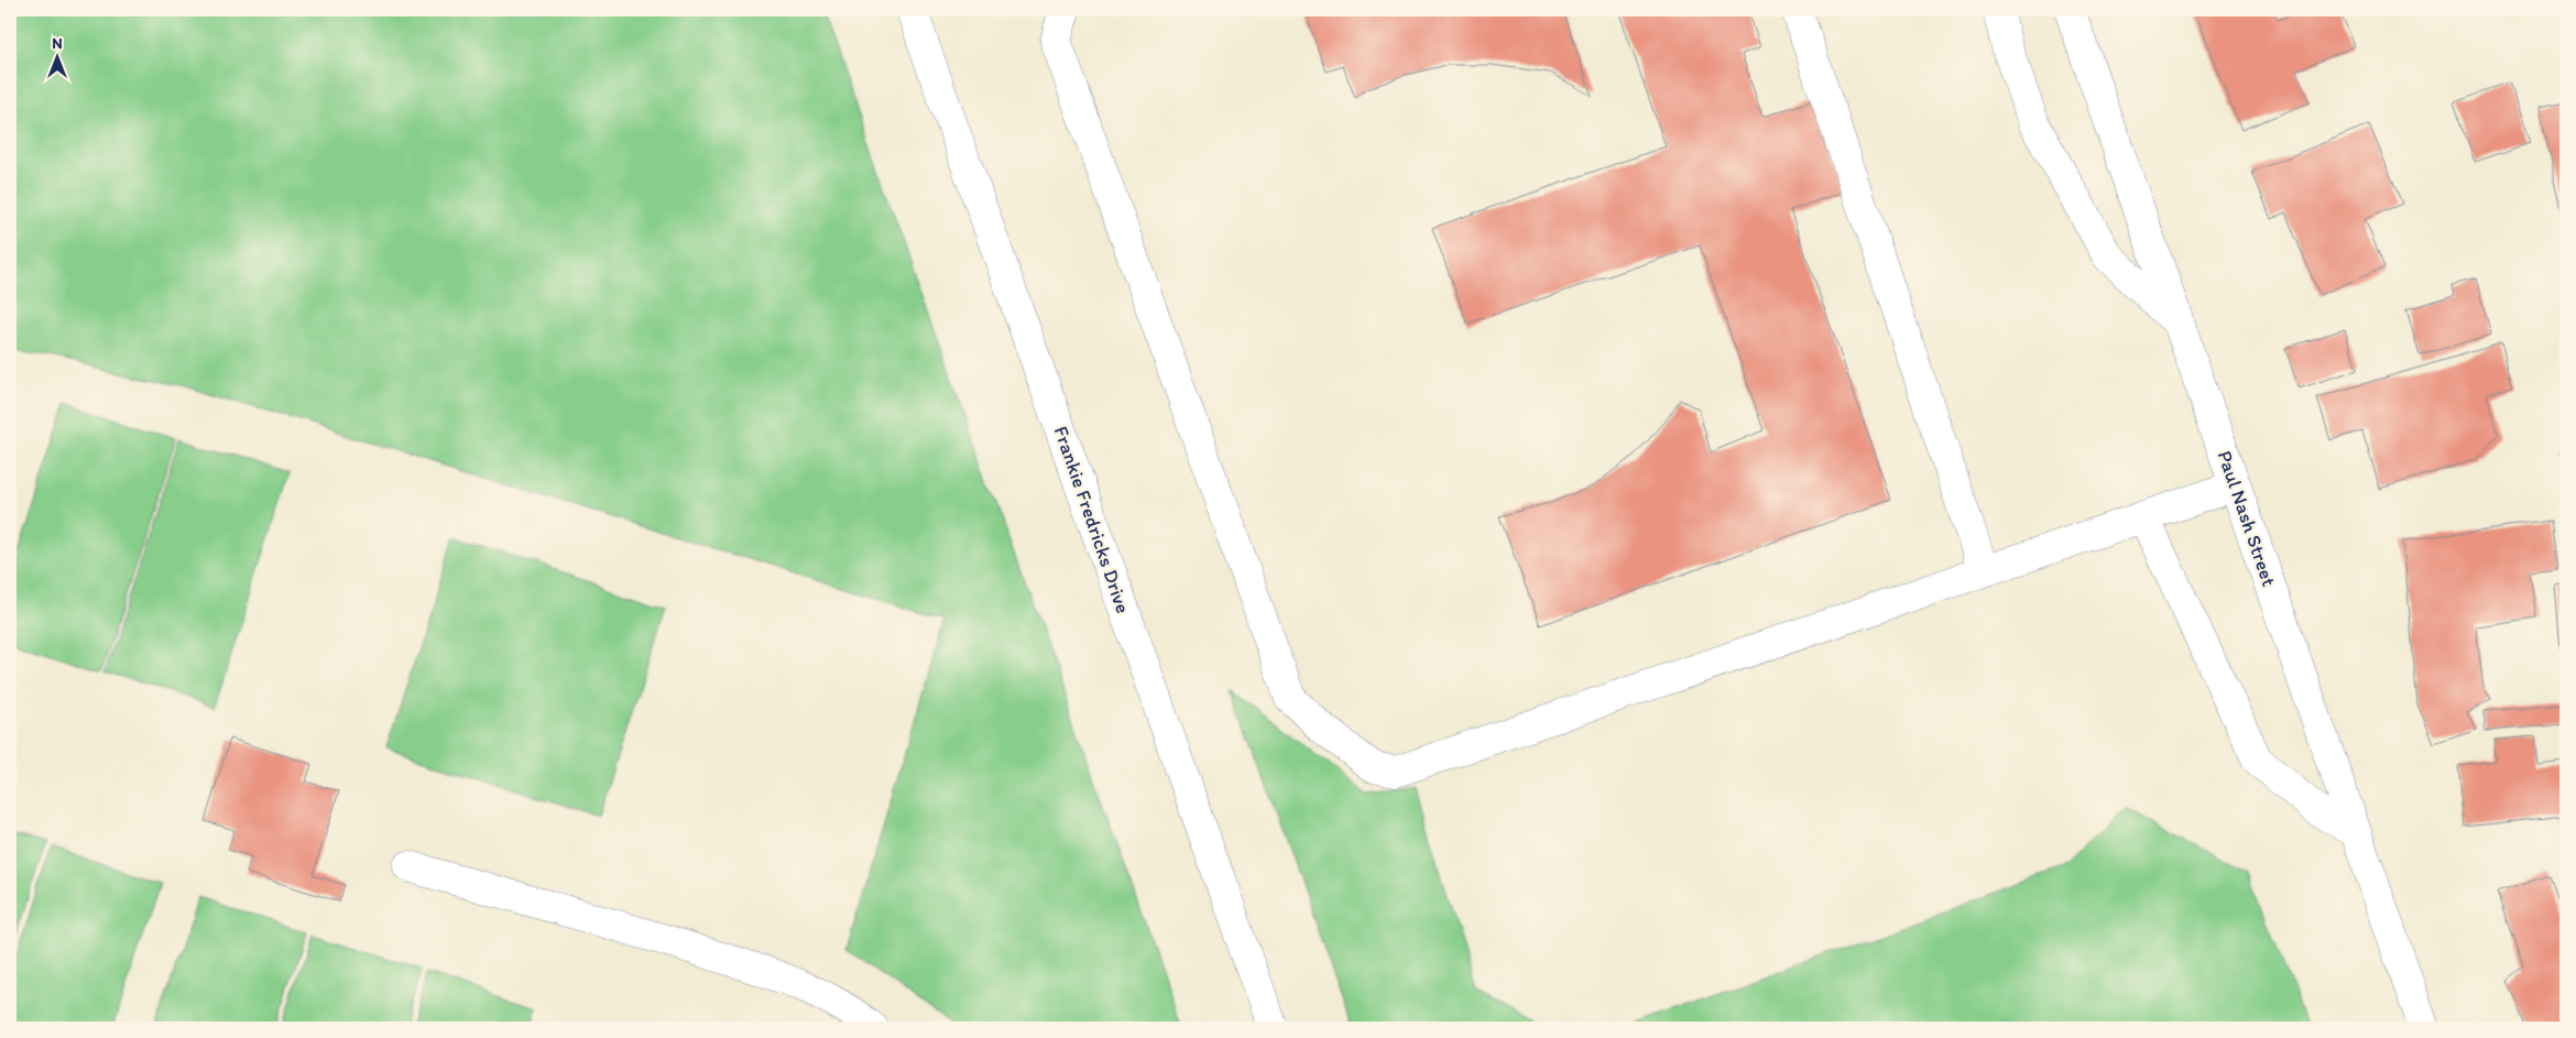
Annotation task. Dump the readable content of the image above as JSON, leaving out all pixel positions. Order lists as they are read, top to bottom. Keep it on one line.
{"streets":{"street":["Paul Nash Street","Frankie Fredricks Drive"]},"north":"top"}
